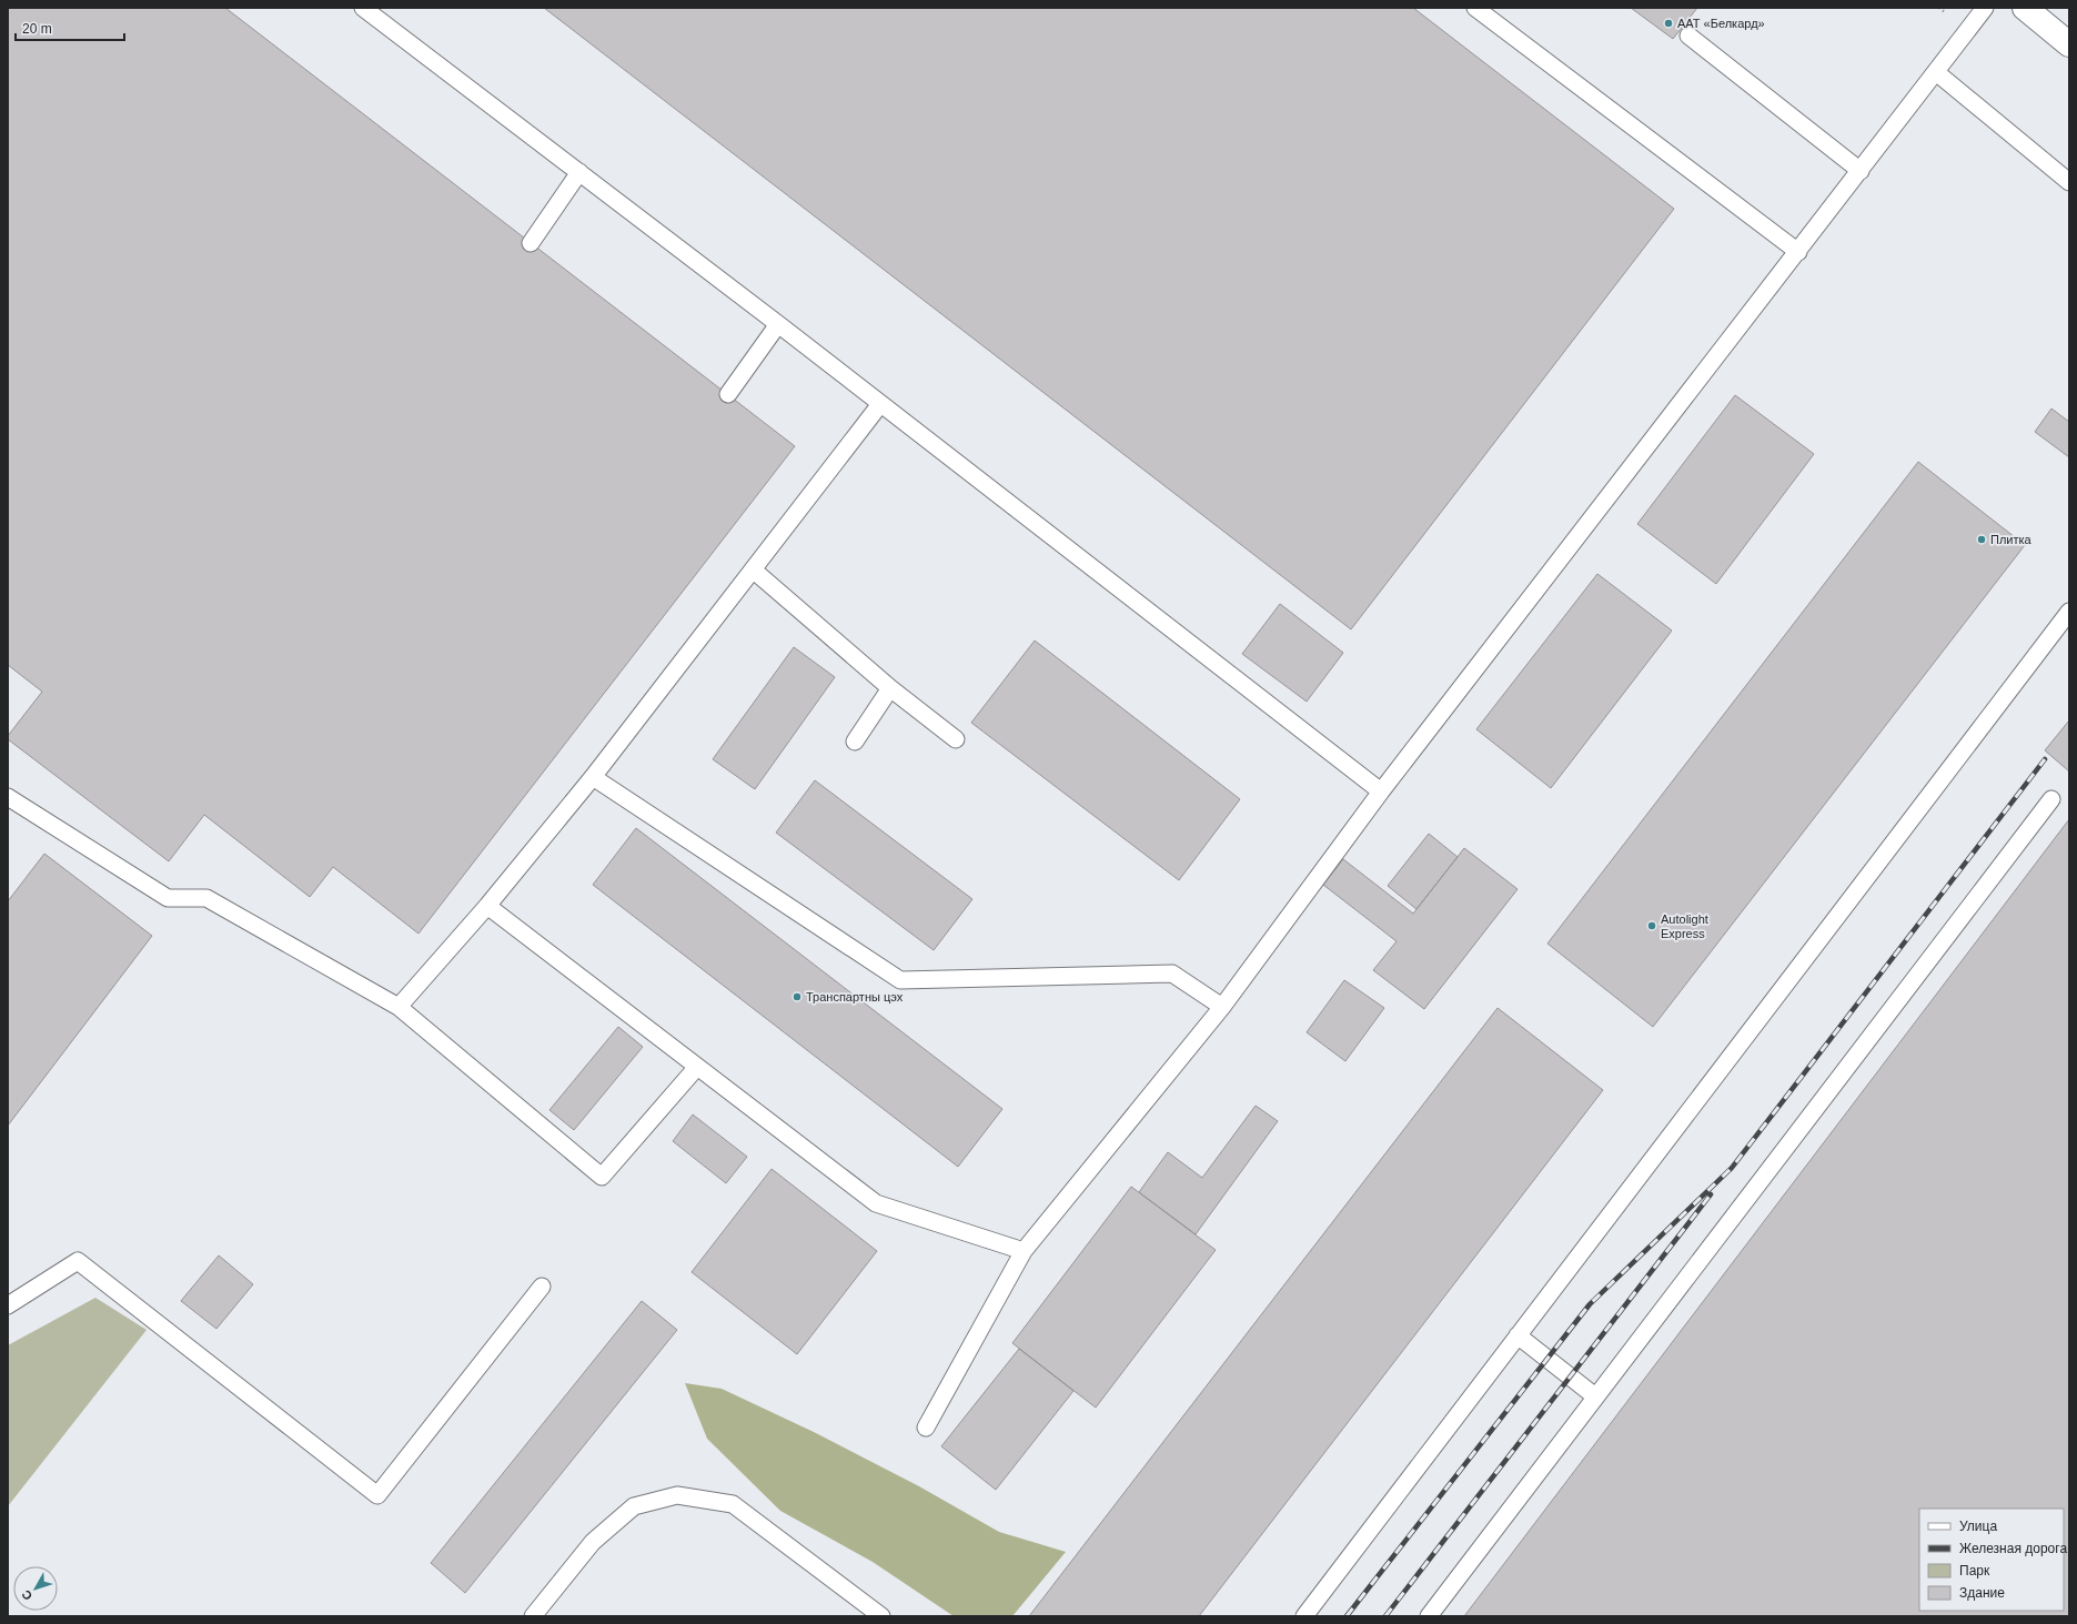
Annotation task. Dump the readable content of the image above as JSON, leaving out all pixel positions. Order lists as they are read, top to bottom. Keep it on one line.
{"places":["ААТ «Белкард»","Плитка","Autolight Express","Транспартны цэх"],"legend":["Улица","Железная дорога","Парк","Здание"],"scale_bar":"20 m","north":"bottom left"}
